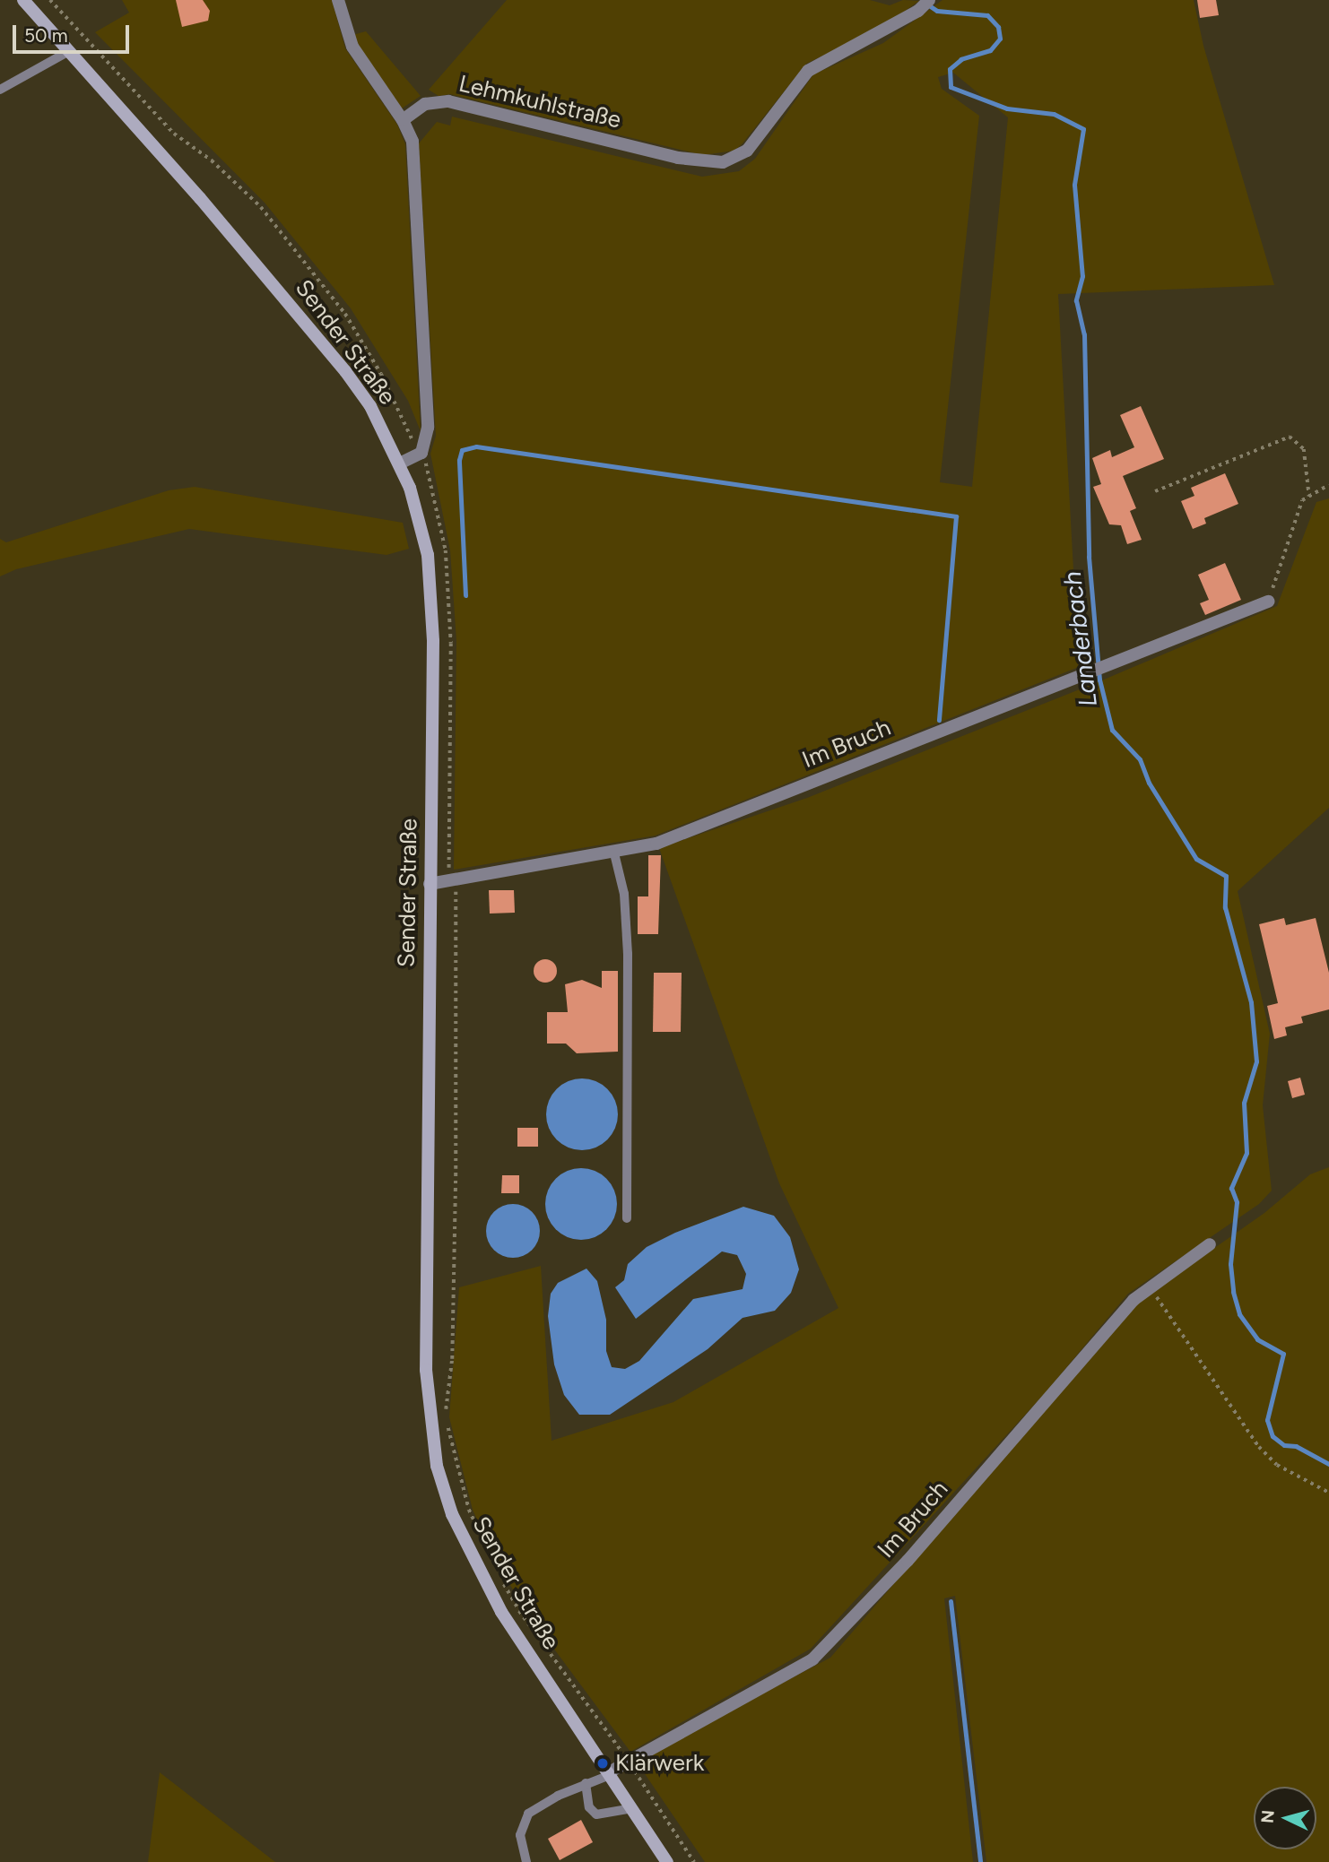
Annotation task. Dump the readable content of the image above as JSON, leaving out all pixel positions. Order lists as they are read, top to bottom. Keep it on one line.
{"streets":{"main road":["Sender Straße"],"street":["Lehmkuhlstraße","Im Bruch"]},"crossings":[["Sender Straße","Im Bruch"]],"water":["Landerbach"],"places":["Klärwerk"],"scale_bar":"50 m","north":"left"}
